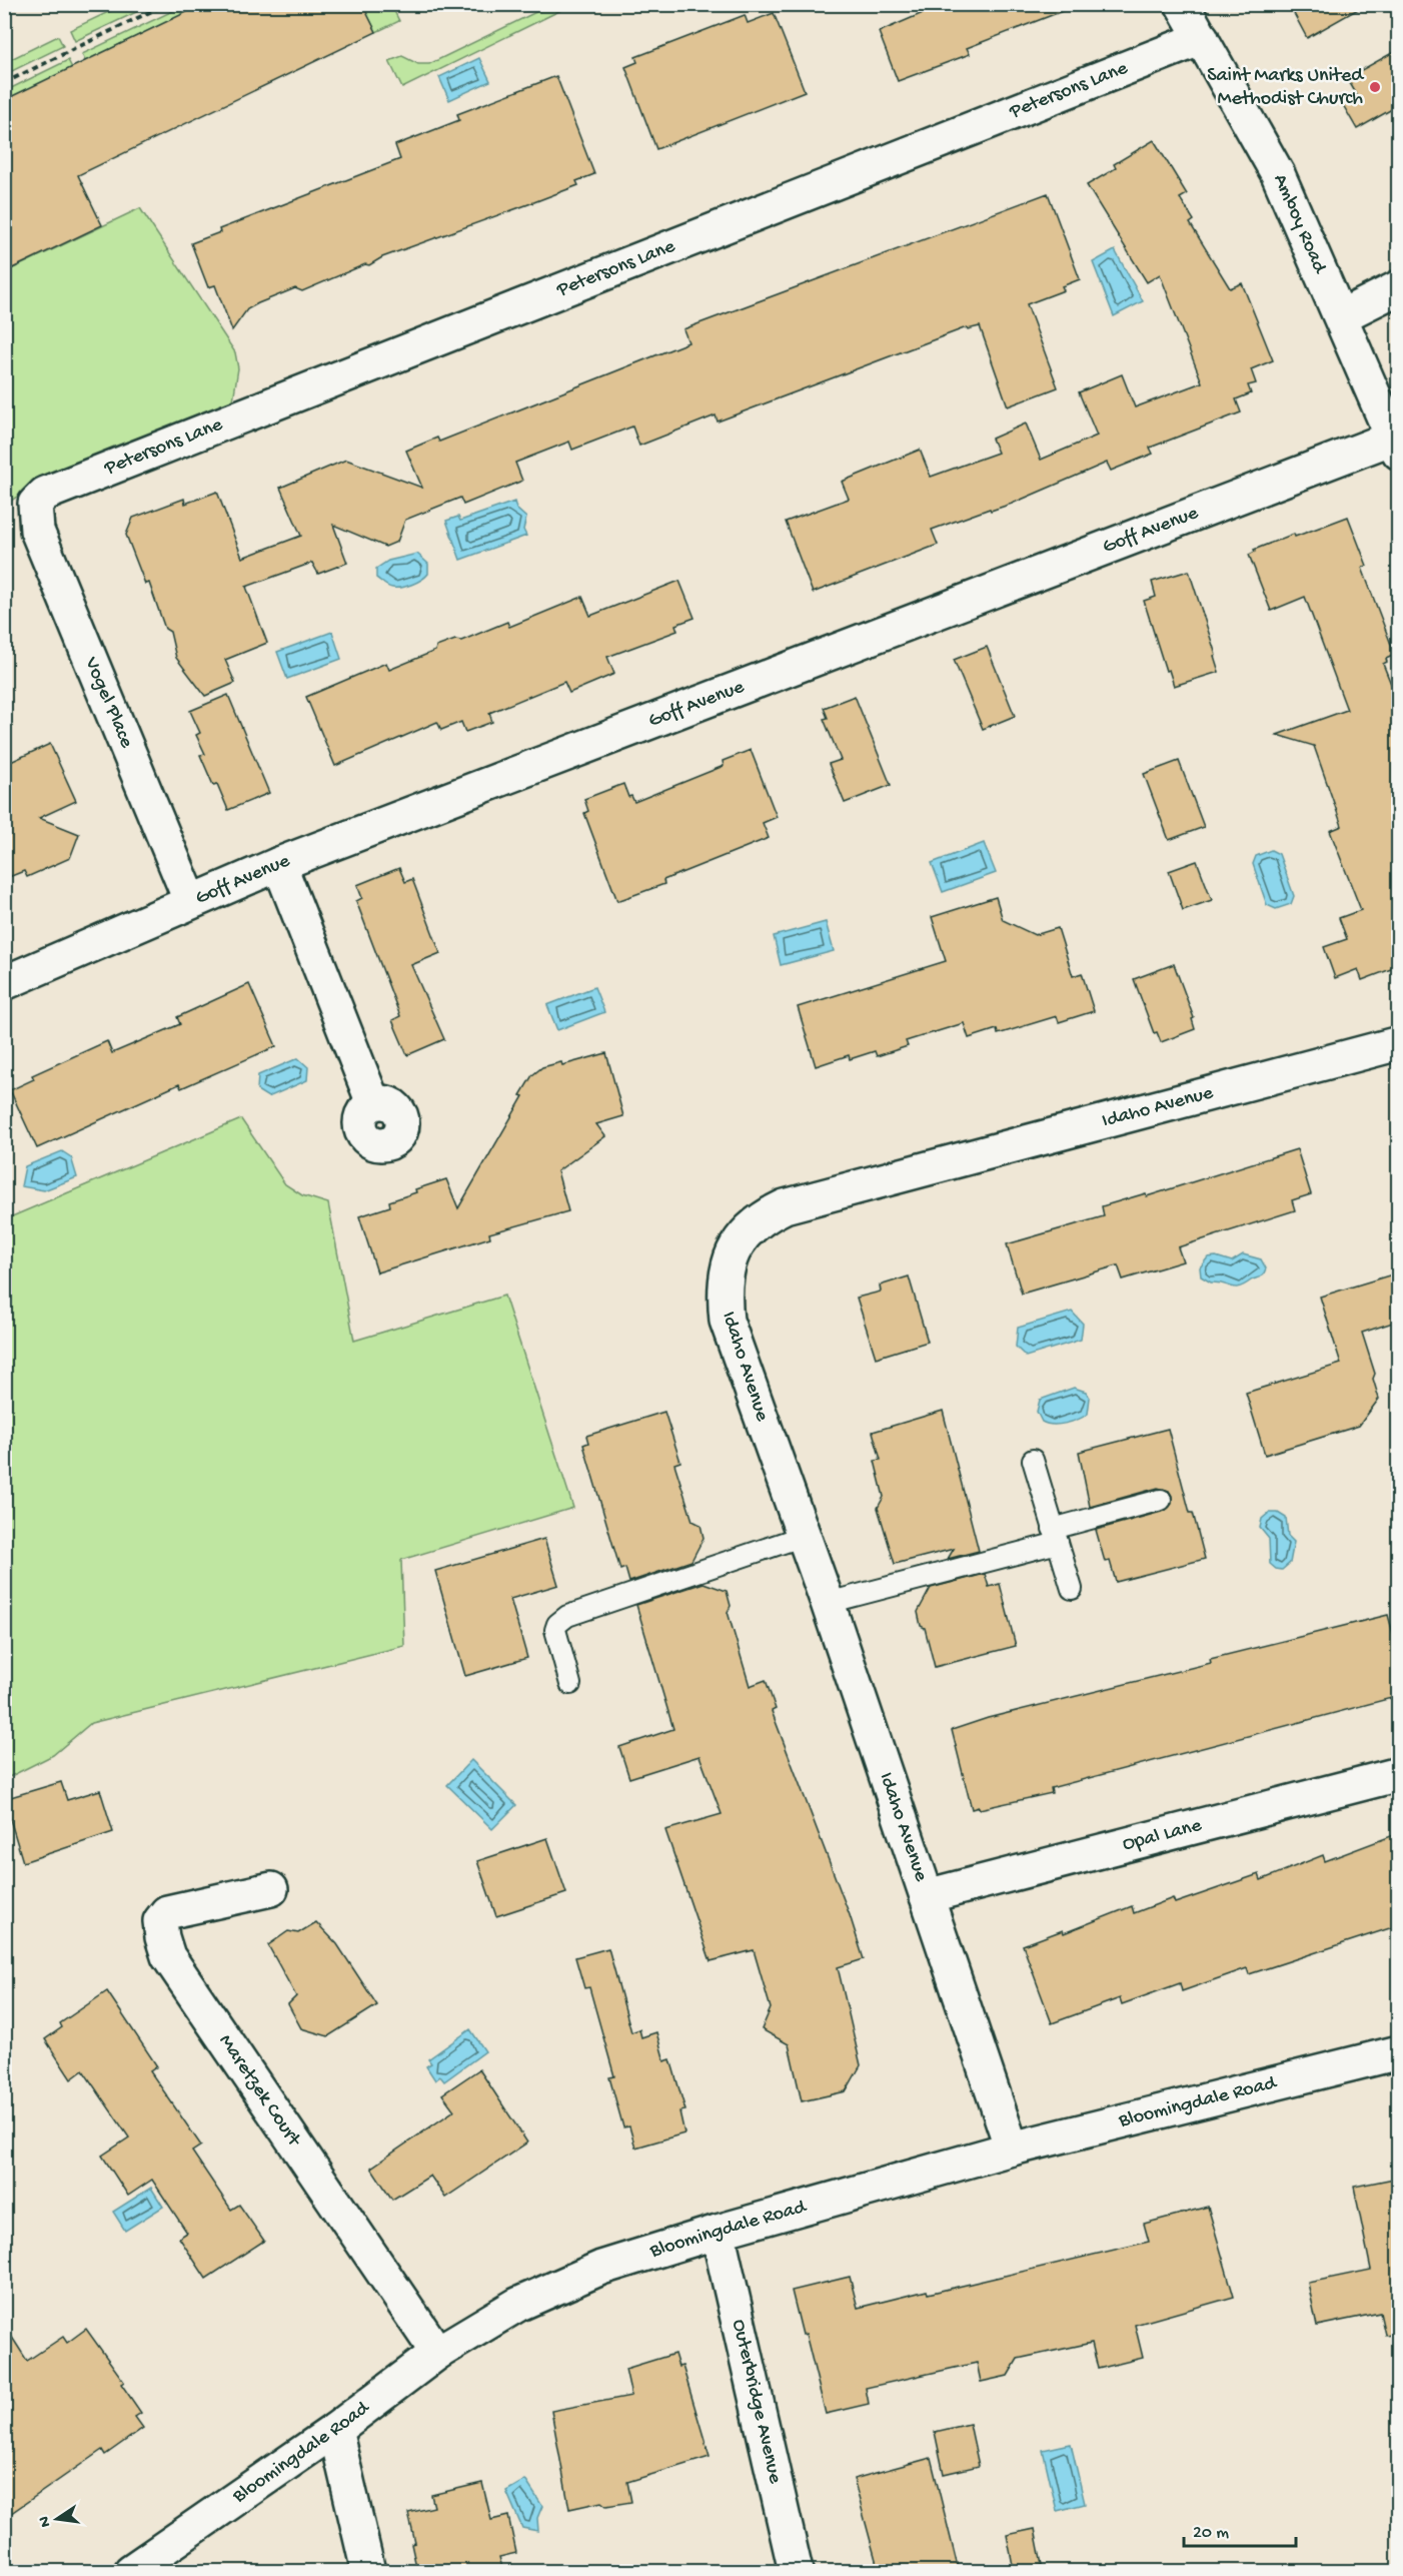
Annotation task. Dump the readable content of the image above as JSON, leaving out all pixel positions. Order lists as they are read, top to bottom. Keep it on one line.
{"streets":{"street":["Petersons Lane","Amboy Road","Goff Avenue","Vogel Place","Idaho Avenue","Opal Lane","Maretzek Court","Bloomingdale Road","Outerbridge Avenue"]},"crossings":[["Petersons Lane","Amboy Road"],["Petersons Lane","Vogel Place"],["Amboy Road","Goff Avenue"],["Goff Avenue","Vogel Place"],["Idaho Avenue","Opal Lane"],["Idaho Avenue","Bloomingdale Road"],["Maretzek Court","Bloomingdale Road"],["Bloomingdale Road","Outerbridge Avenue"]],"places":["Saint Marks United Methodist Church"],"scale_bar":"20 m","north":"left"}
